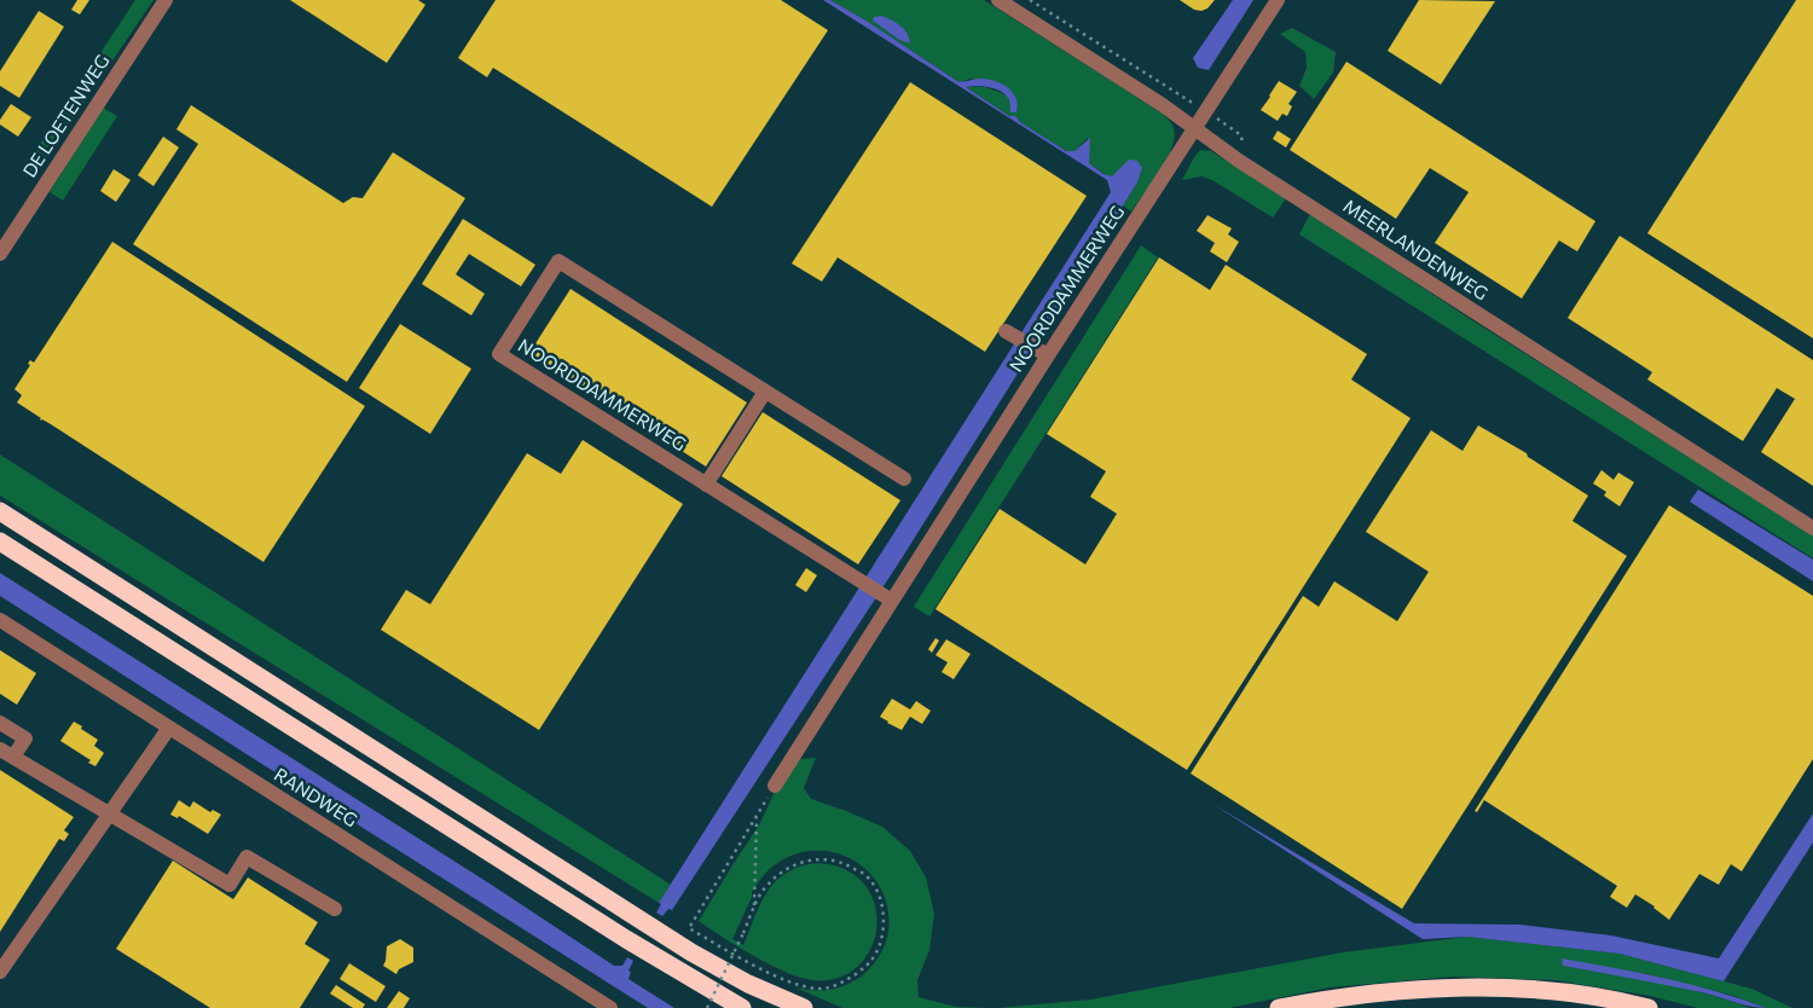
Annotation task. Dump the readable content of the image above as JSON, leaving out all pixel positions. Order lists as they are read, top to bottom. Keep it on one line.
{"streets":{"street":["DE LOETENWEG","MEERLANDENWEG","NOORDDAMMERWEG","RANDWEG"]},"crossings":[["MEERLANDENWEG","NOORDDAMMERWEG"]]}
